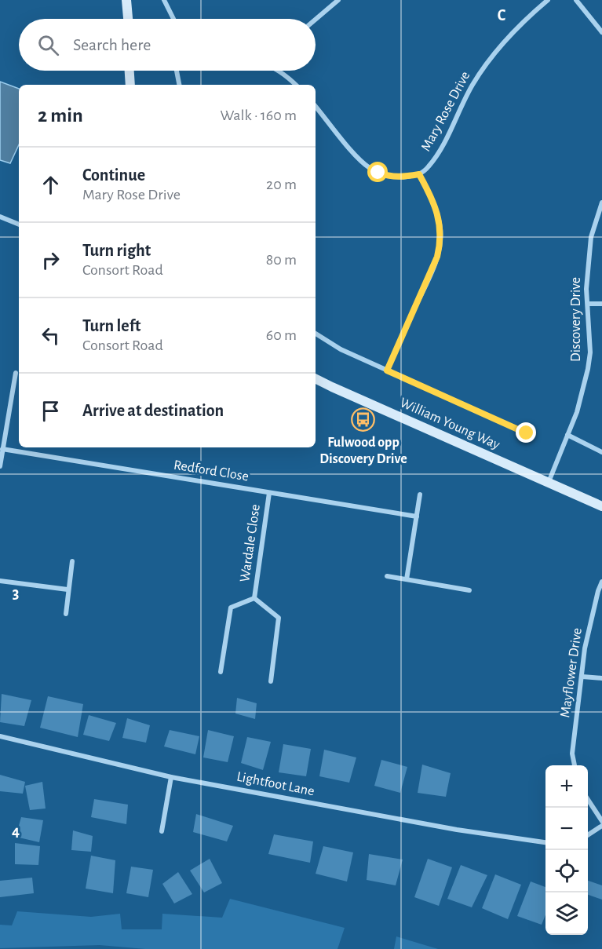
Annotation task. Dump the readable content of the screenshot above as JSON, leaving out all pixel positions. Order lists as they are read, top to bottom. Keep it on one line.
{"streets":{"main road":["William Young Way"],"street":["Mary Rose Drive","Discovery Drive","Redford Close","Wardale Close","Mayflower Drive","Lightfoot Lane"]},"crossings":[["Discovery Drive","William Young Way"],["Redford Close","Wardale Close"]],"places":{"bus stop":["Fulwood opp Discovery Drive"]},"page":{"search":"Search here","heading":["2 min","Walk · 160 m"],"list":[["Continue","Mary Rose Drive","20 m"],["Turn right","Consort Road","80 m"],["Turn left","Consort Road","60 m"],"Arrive at destination"],"map_buttons":["+","−"]},"grid":{"columns":["C"],"rows":["3","4"]}}
